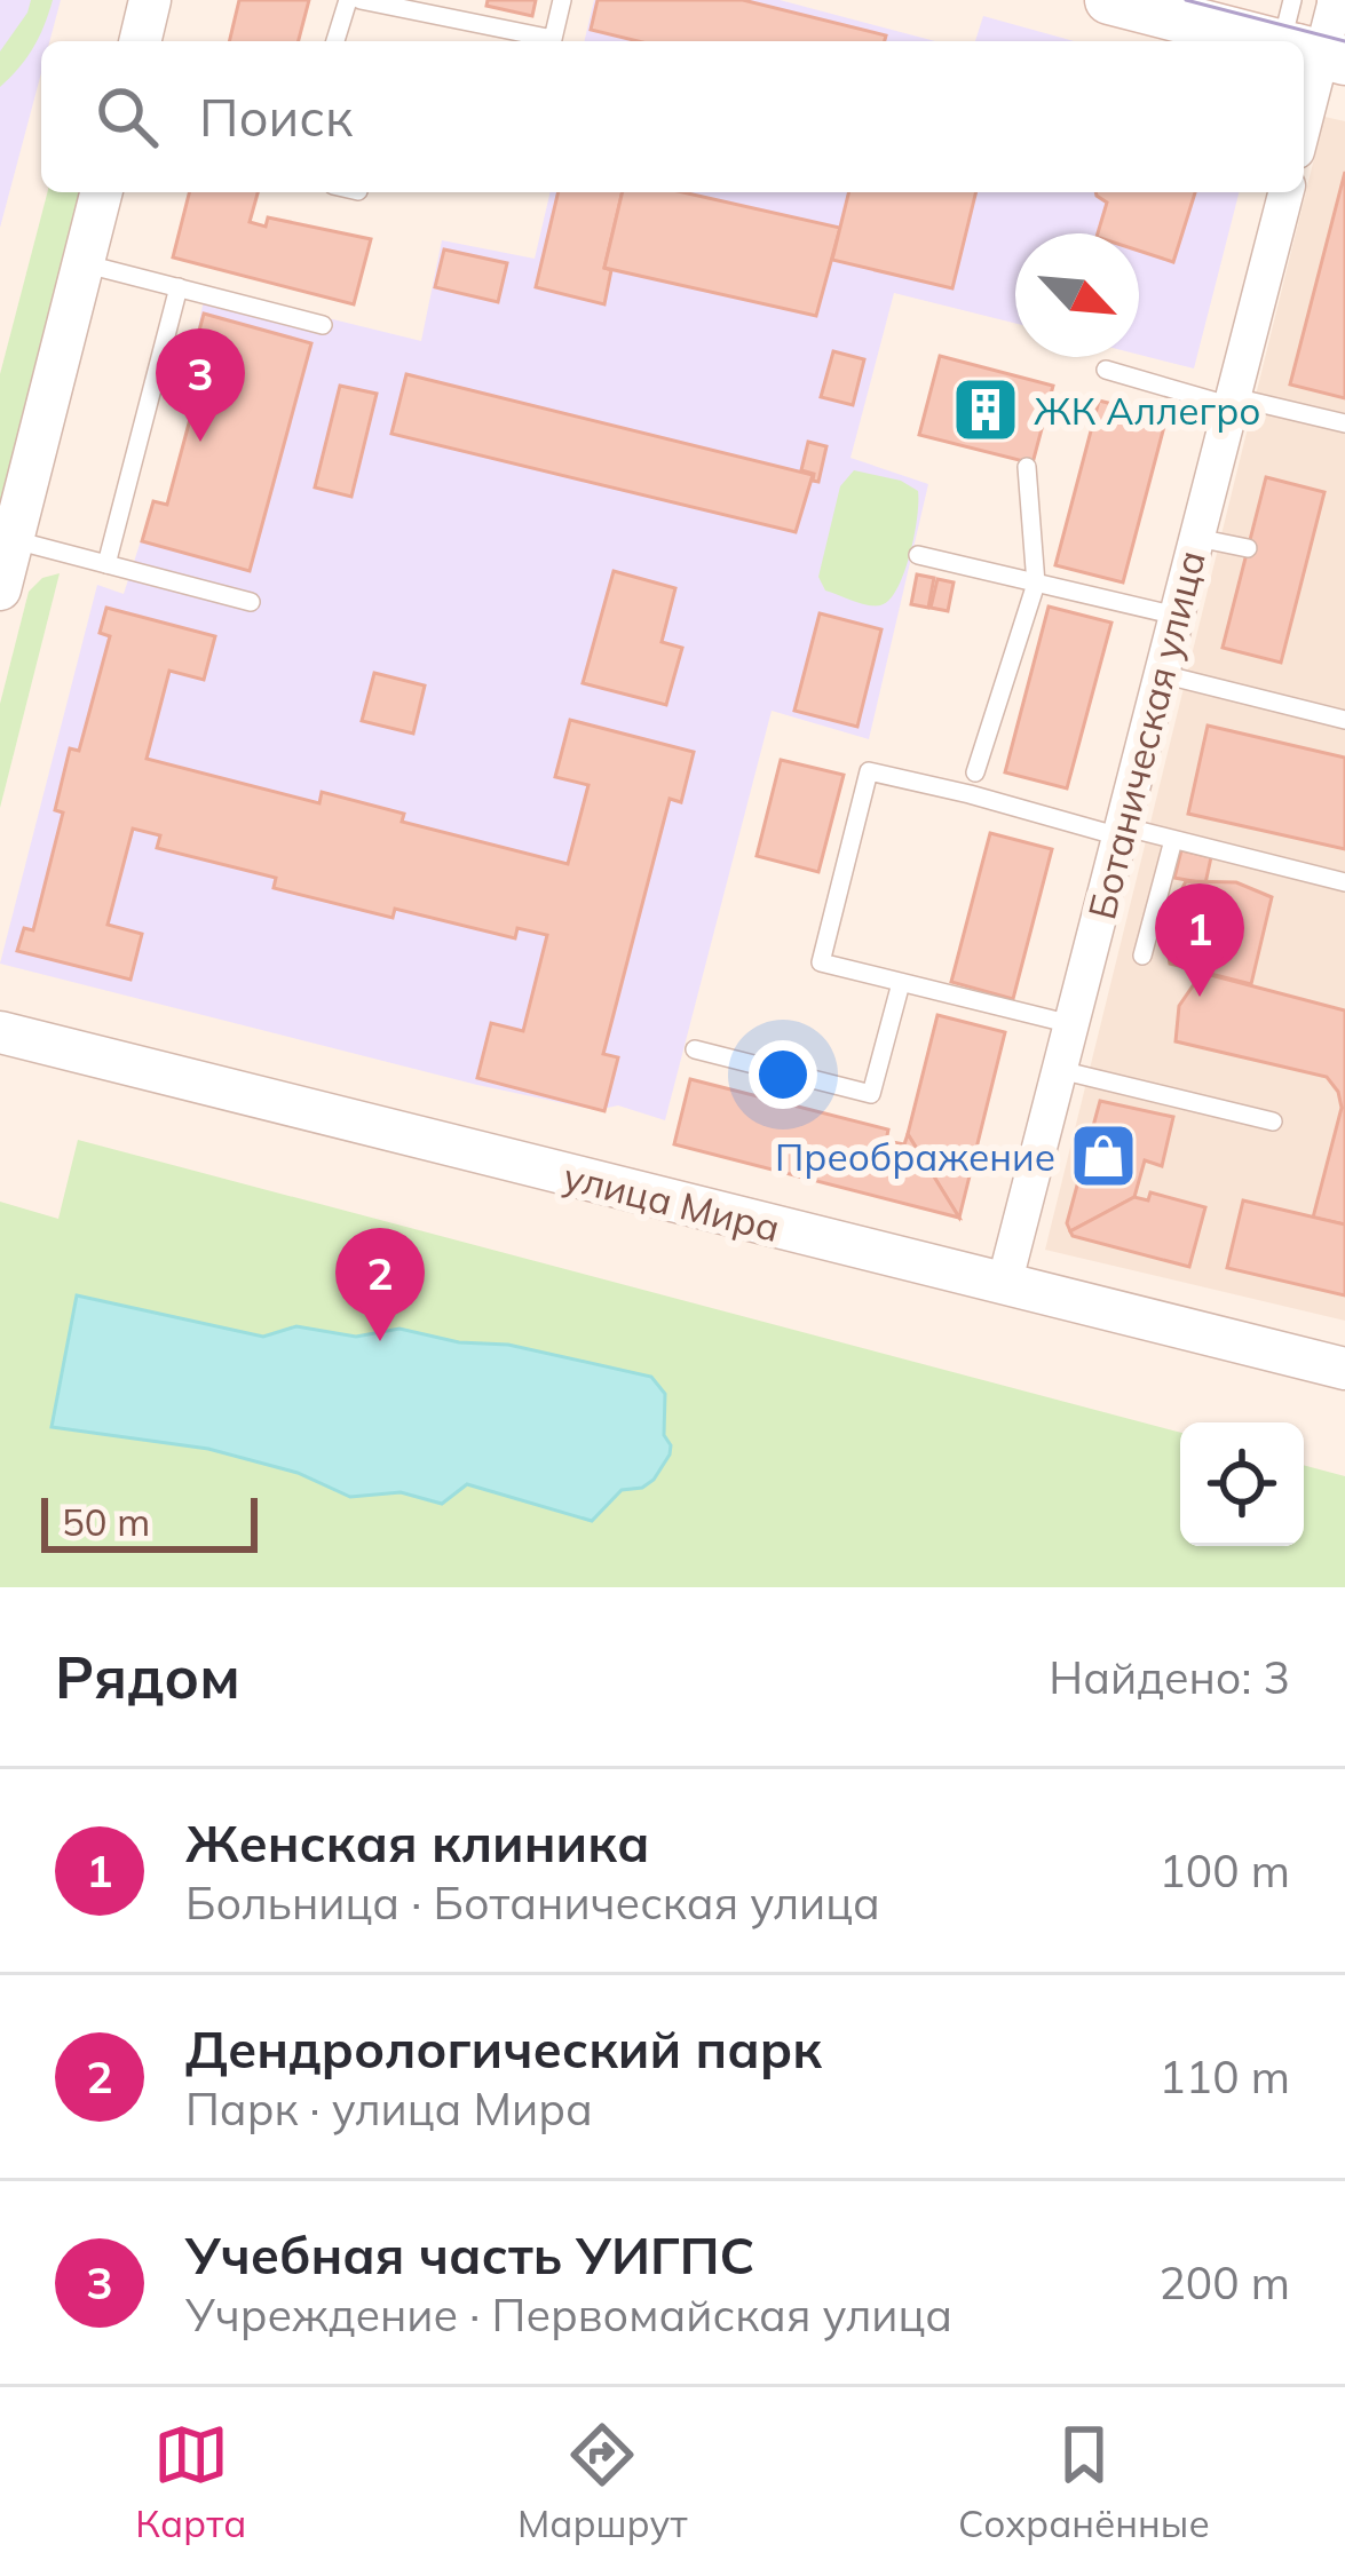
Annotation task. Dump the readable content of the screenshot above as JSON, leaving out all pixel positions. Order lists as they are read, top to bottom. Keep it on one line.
{"streets":{"street":["Ботаническая улица","улица Мира"]},"crossings":[["Ботаническая улица","улица Мира"]],"places":{"building":["ЖК Аллегро"],"shop":["Преображение"]},"scale_bar":"50 m","north":"bottom right","page":{"search":"Поиск","pins":["3","1","2"],"scale":"50 m","heading":["Рядом","Найдено: 3"],"list":[{"mark":"1","name":"Женская клиника","note":"Больница · Ботаническая улица","value":"100 m"},{"mark":"2","name":"Дендрологический парк","note":"Парк · улица Мира","value":"110 m"},{"mark":"3","name":"Учебная часть УИГПС","note":"Учреждение · Первомайская улица","value":"200 m"}],"nav":["Карта","Маршрут","Сохранённые"]}}
